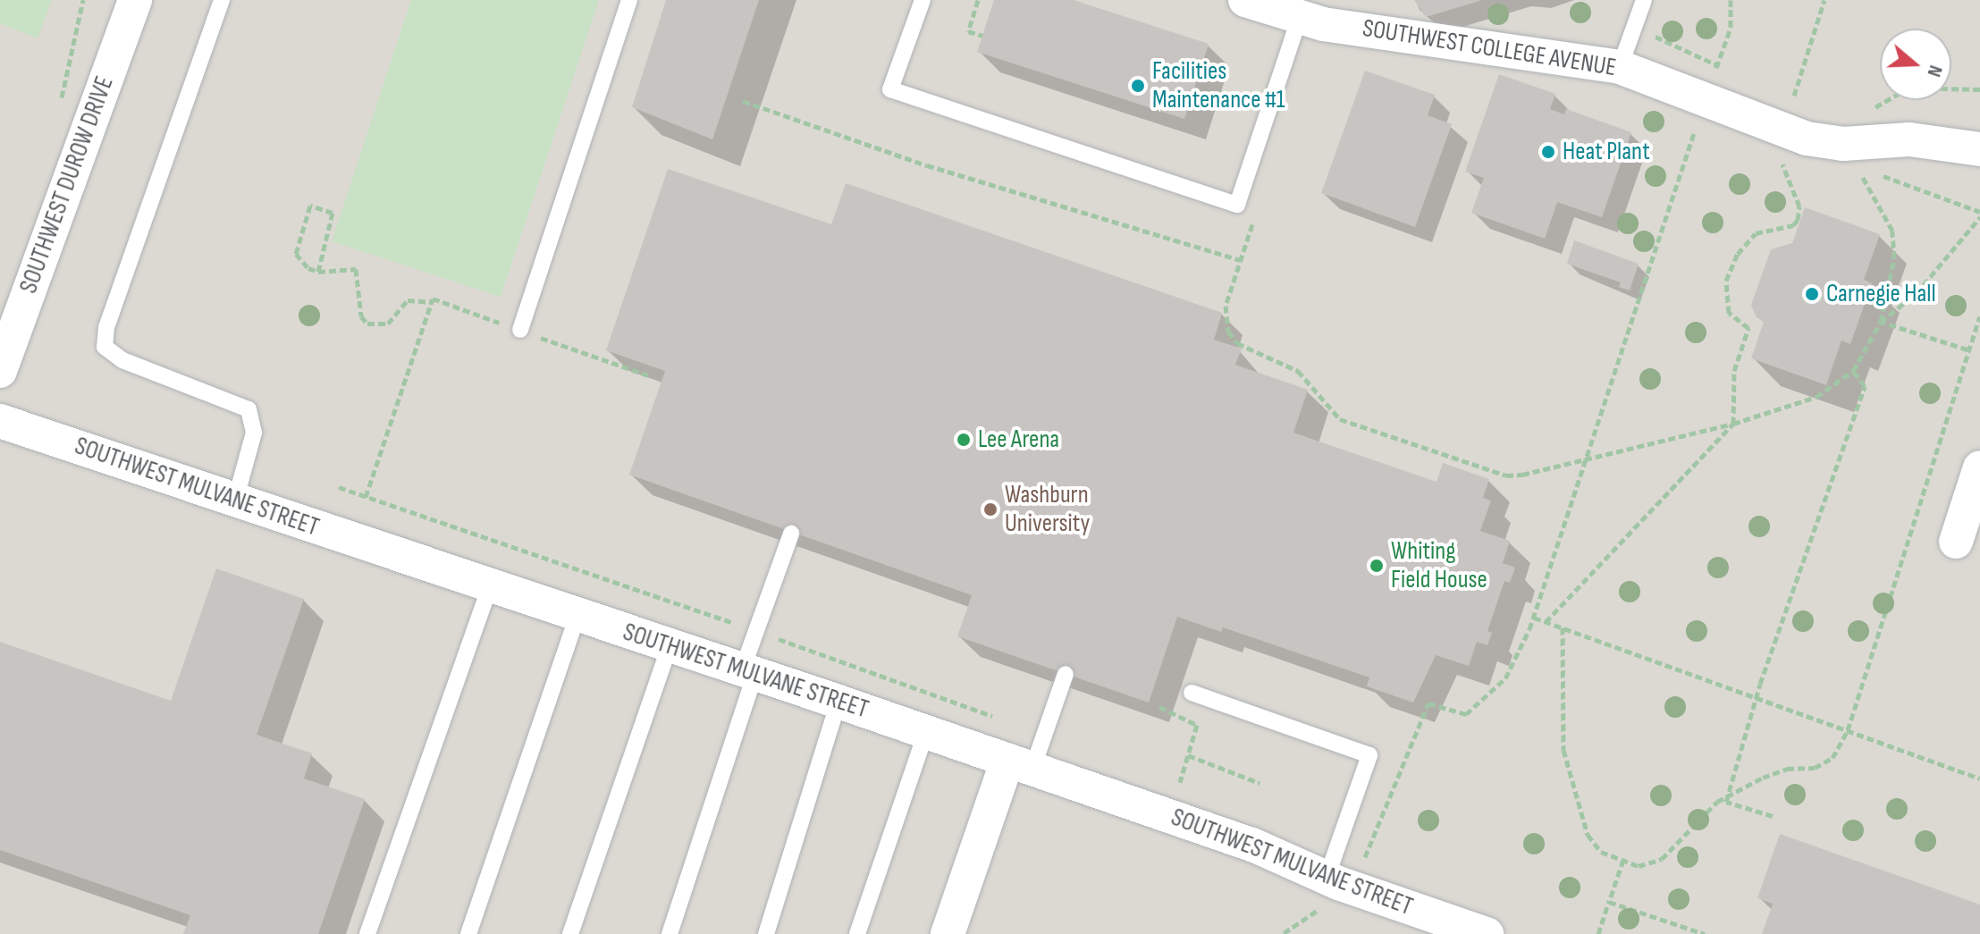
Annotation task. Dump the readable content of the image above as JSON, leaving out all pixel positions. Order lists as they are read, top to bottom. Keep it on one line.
{"streets":{"street":["SOUTHWEST COLLEGE AVENUE","SOUTHWEST DUROW DRIVE","SOUTHWEST MULVANE STREET"]},"places":["Facilities Maintenance #1","Heat Plant","Carnegie Hall","Lee Arena","Washburn University","Whiting Field House"],"north":"right"}
